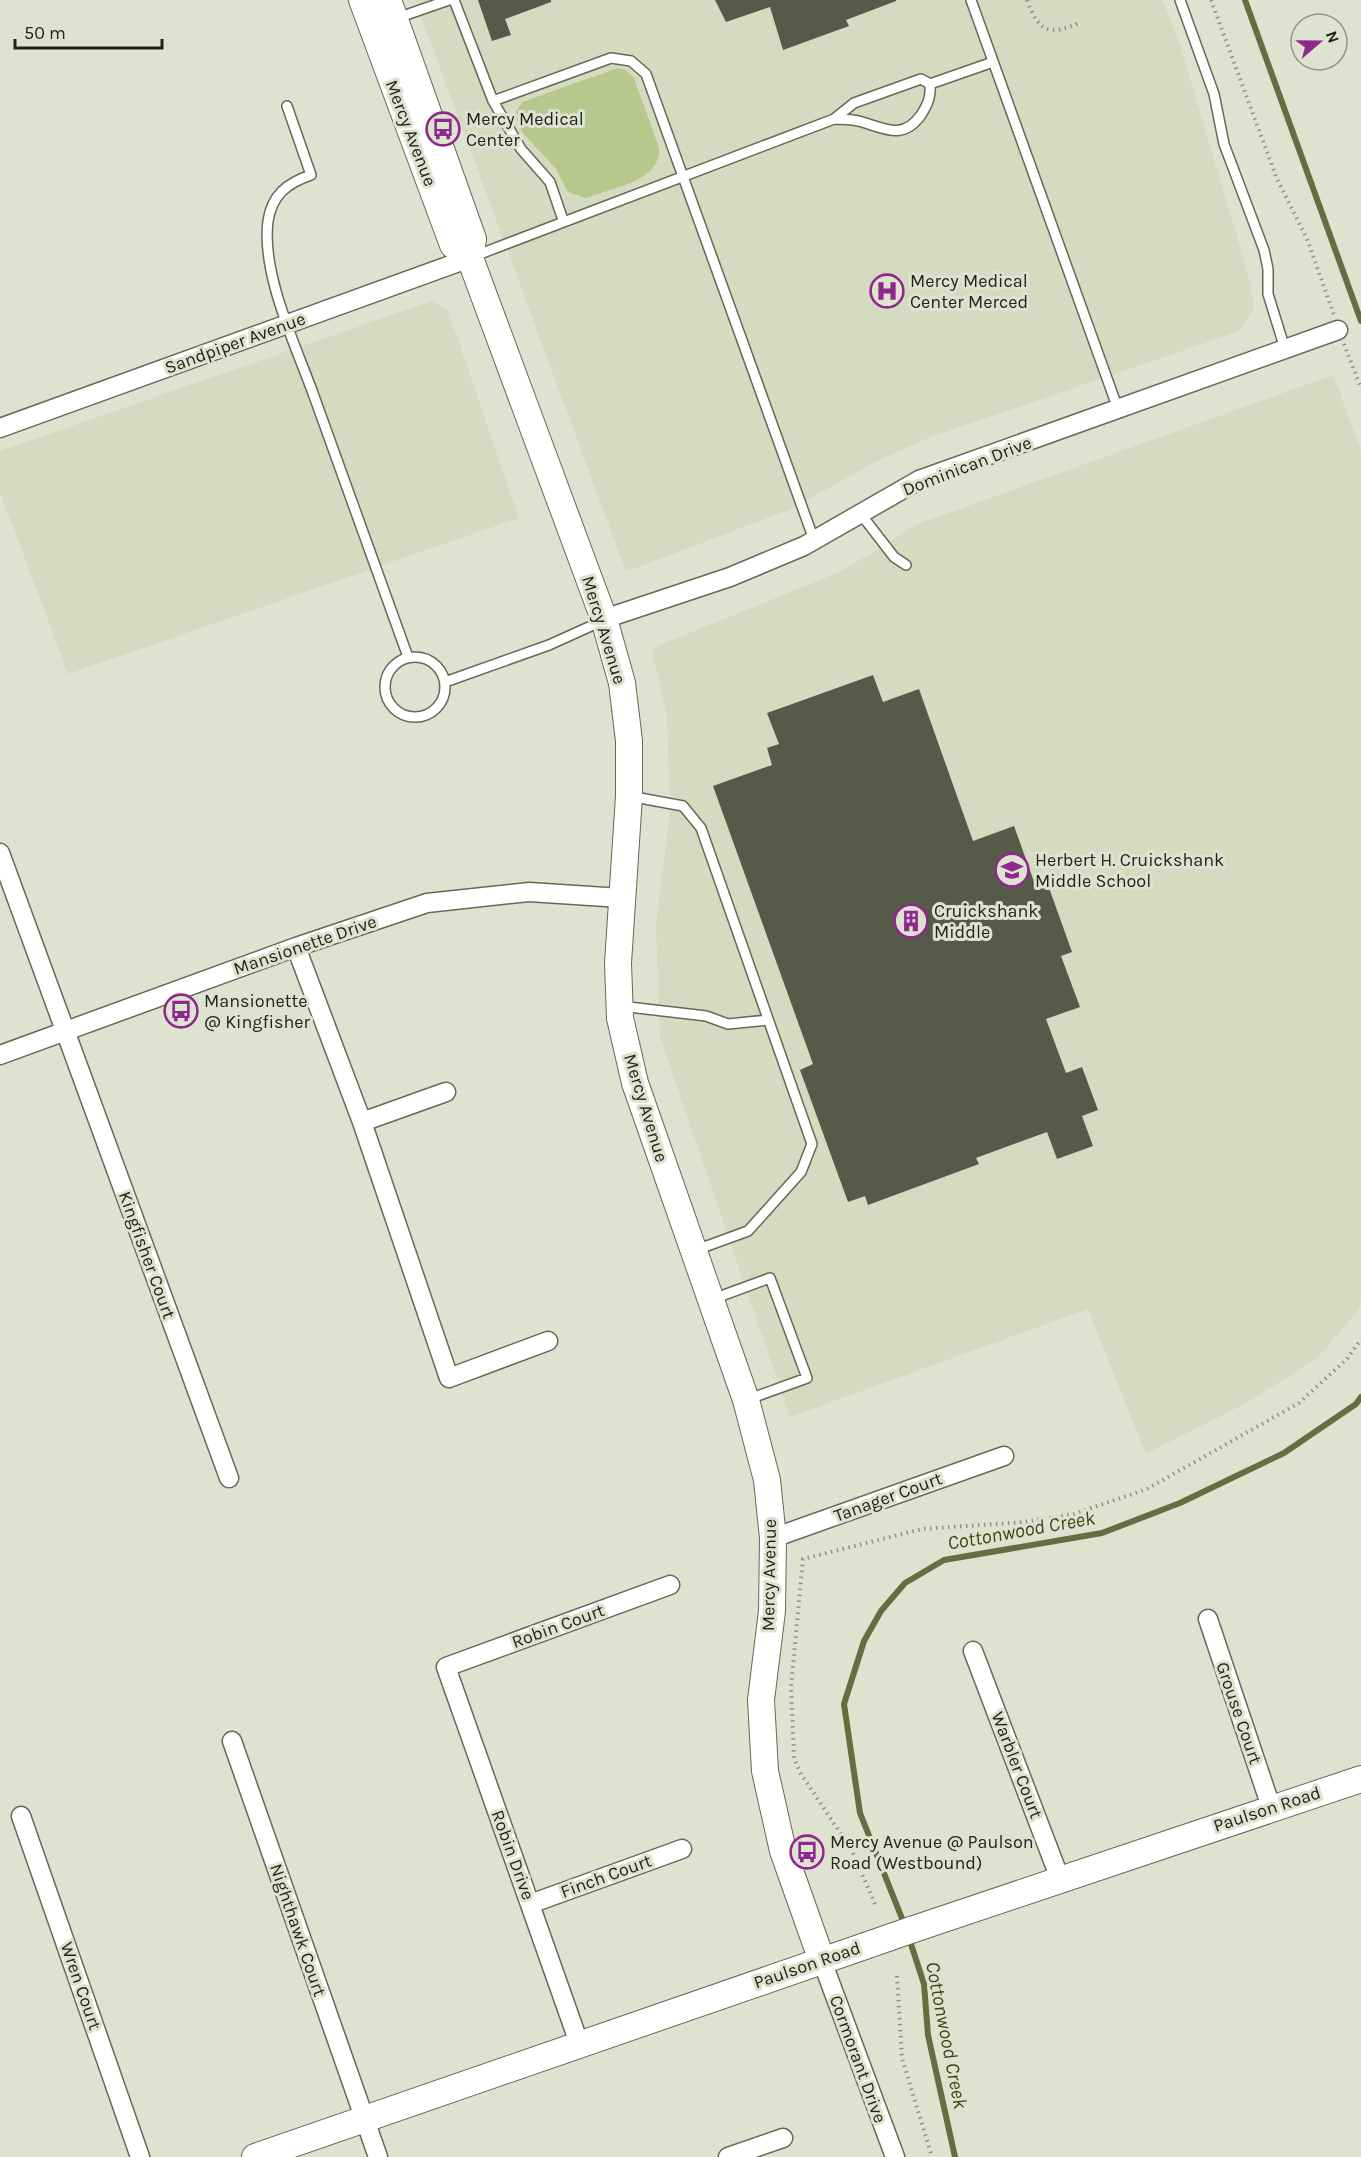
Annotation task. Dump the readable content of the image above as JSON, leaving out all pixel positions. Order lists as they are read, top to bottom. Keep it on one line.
{"streets":{"street":["Mercy Avenue","Sandpiper Avenue","Dominican Drive","Mansionette Drive","Kingfisher Court","Tanager Court","Robin Court","Grouse Court","Warbler Court","Paulson Road","Robin Drive","Finch Court","Nighthawk Court","Wren Court","Cormorant Drive"]},"crossings":[["Mercy Avenue","Sandpiper Avenue"],["Mercy Avenue","Dominican Drive"],["Mercy Avenue","Mansionette Drive"],["Mercy Avenue","Tanager Court"],["Mercy Avenue","Paulson Road"],["Mercy Avenue","Cormorant Drive"],["Mansionette Drive","Kingfisher Court"],["Robin Court","Robin Drive"],["Grouse Court","Paulson Road"],["Warbler Court","Paulson Road"],["Paulson Road","Robin Drive"],["Paulson Road","Nighthawk Court"],["Paulson Road","Cormorant Drive"],["Robin Drive","Finch Court"]],"water":["Cottonwood Creek"],"places":{"bus stop":["Mercy Medical Center","Mansionette @ Kingfisher","Mercy Avenue @ Paulson Road (Westbound)"],"hospital":["Mercy Medical Center Merced"],"school or university":["Herbert H. Cruickshank Middle School"],"building":["Cruickshank Middle"]},"scale_bar":"50 m","north":"right"}
